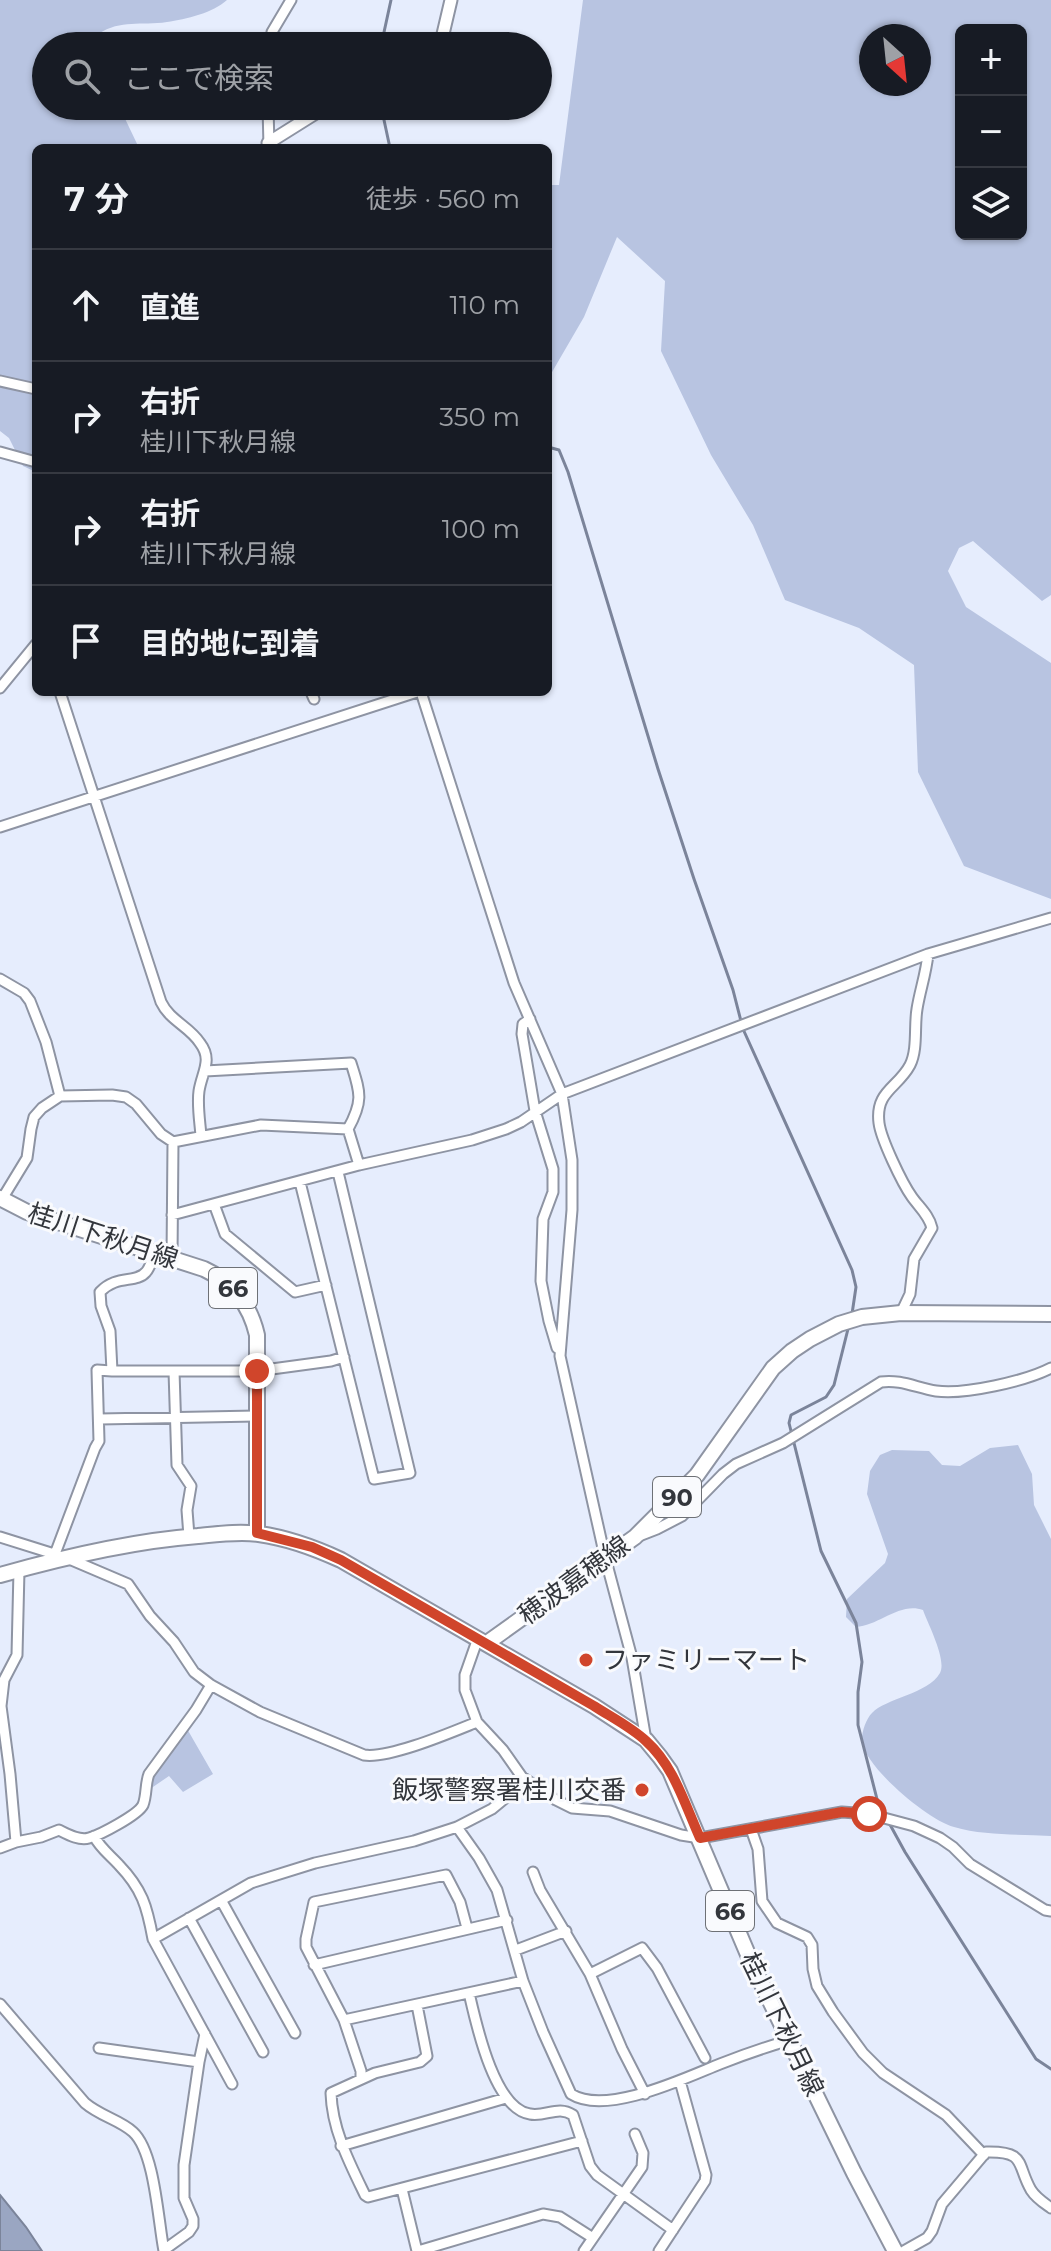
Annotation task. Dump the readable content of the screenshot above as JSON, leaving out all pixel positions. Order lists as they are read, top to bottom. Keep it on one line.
{"streets":{"main road":["桂川下秋月線","66","90","穂波嘉穂線"]},"crossings":[["桂川下秋月線","穂波嘉穂線"]],"places":["ファミリーマート","飯塚警察署桂川交番"],"north":"bottom right","page":{"map_buttons":["+","−"],"search":"ここで検索","heading":["7 分","徒歩 · 560 m"],"list":[["直進","110 m"],["右折","桂川下秋月線","350 m"],["右折","桂川下秋月線","100 m"],"目的地に到着"]}}
